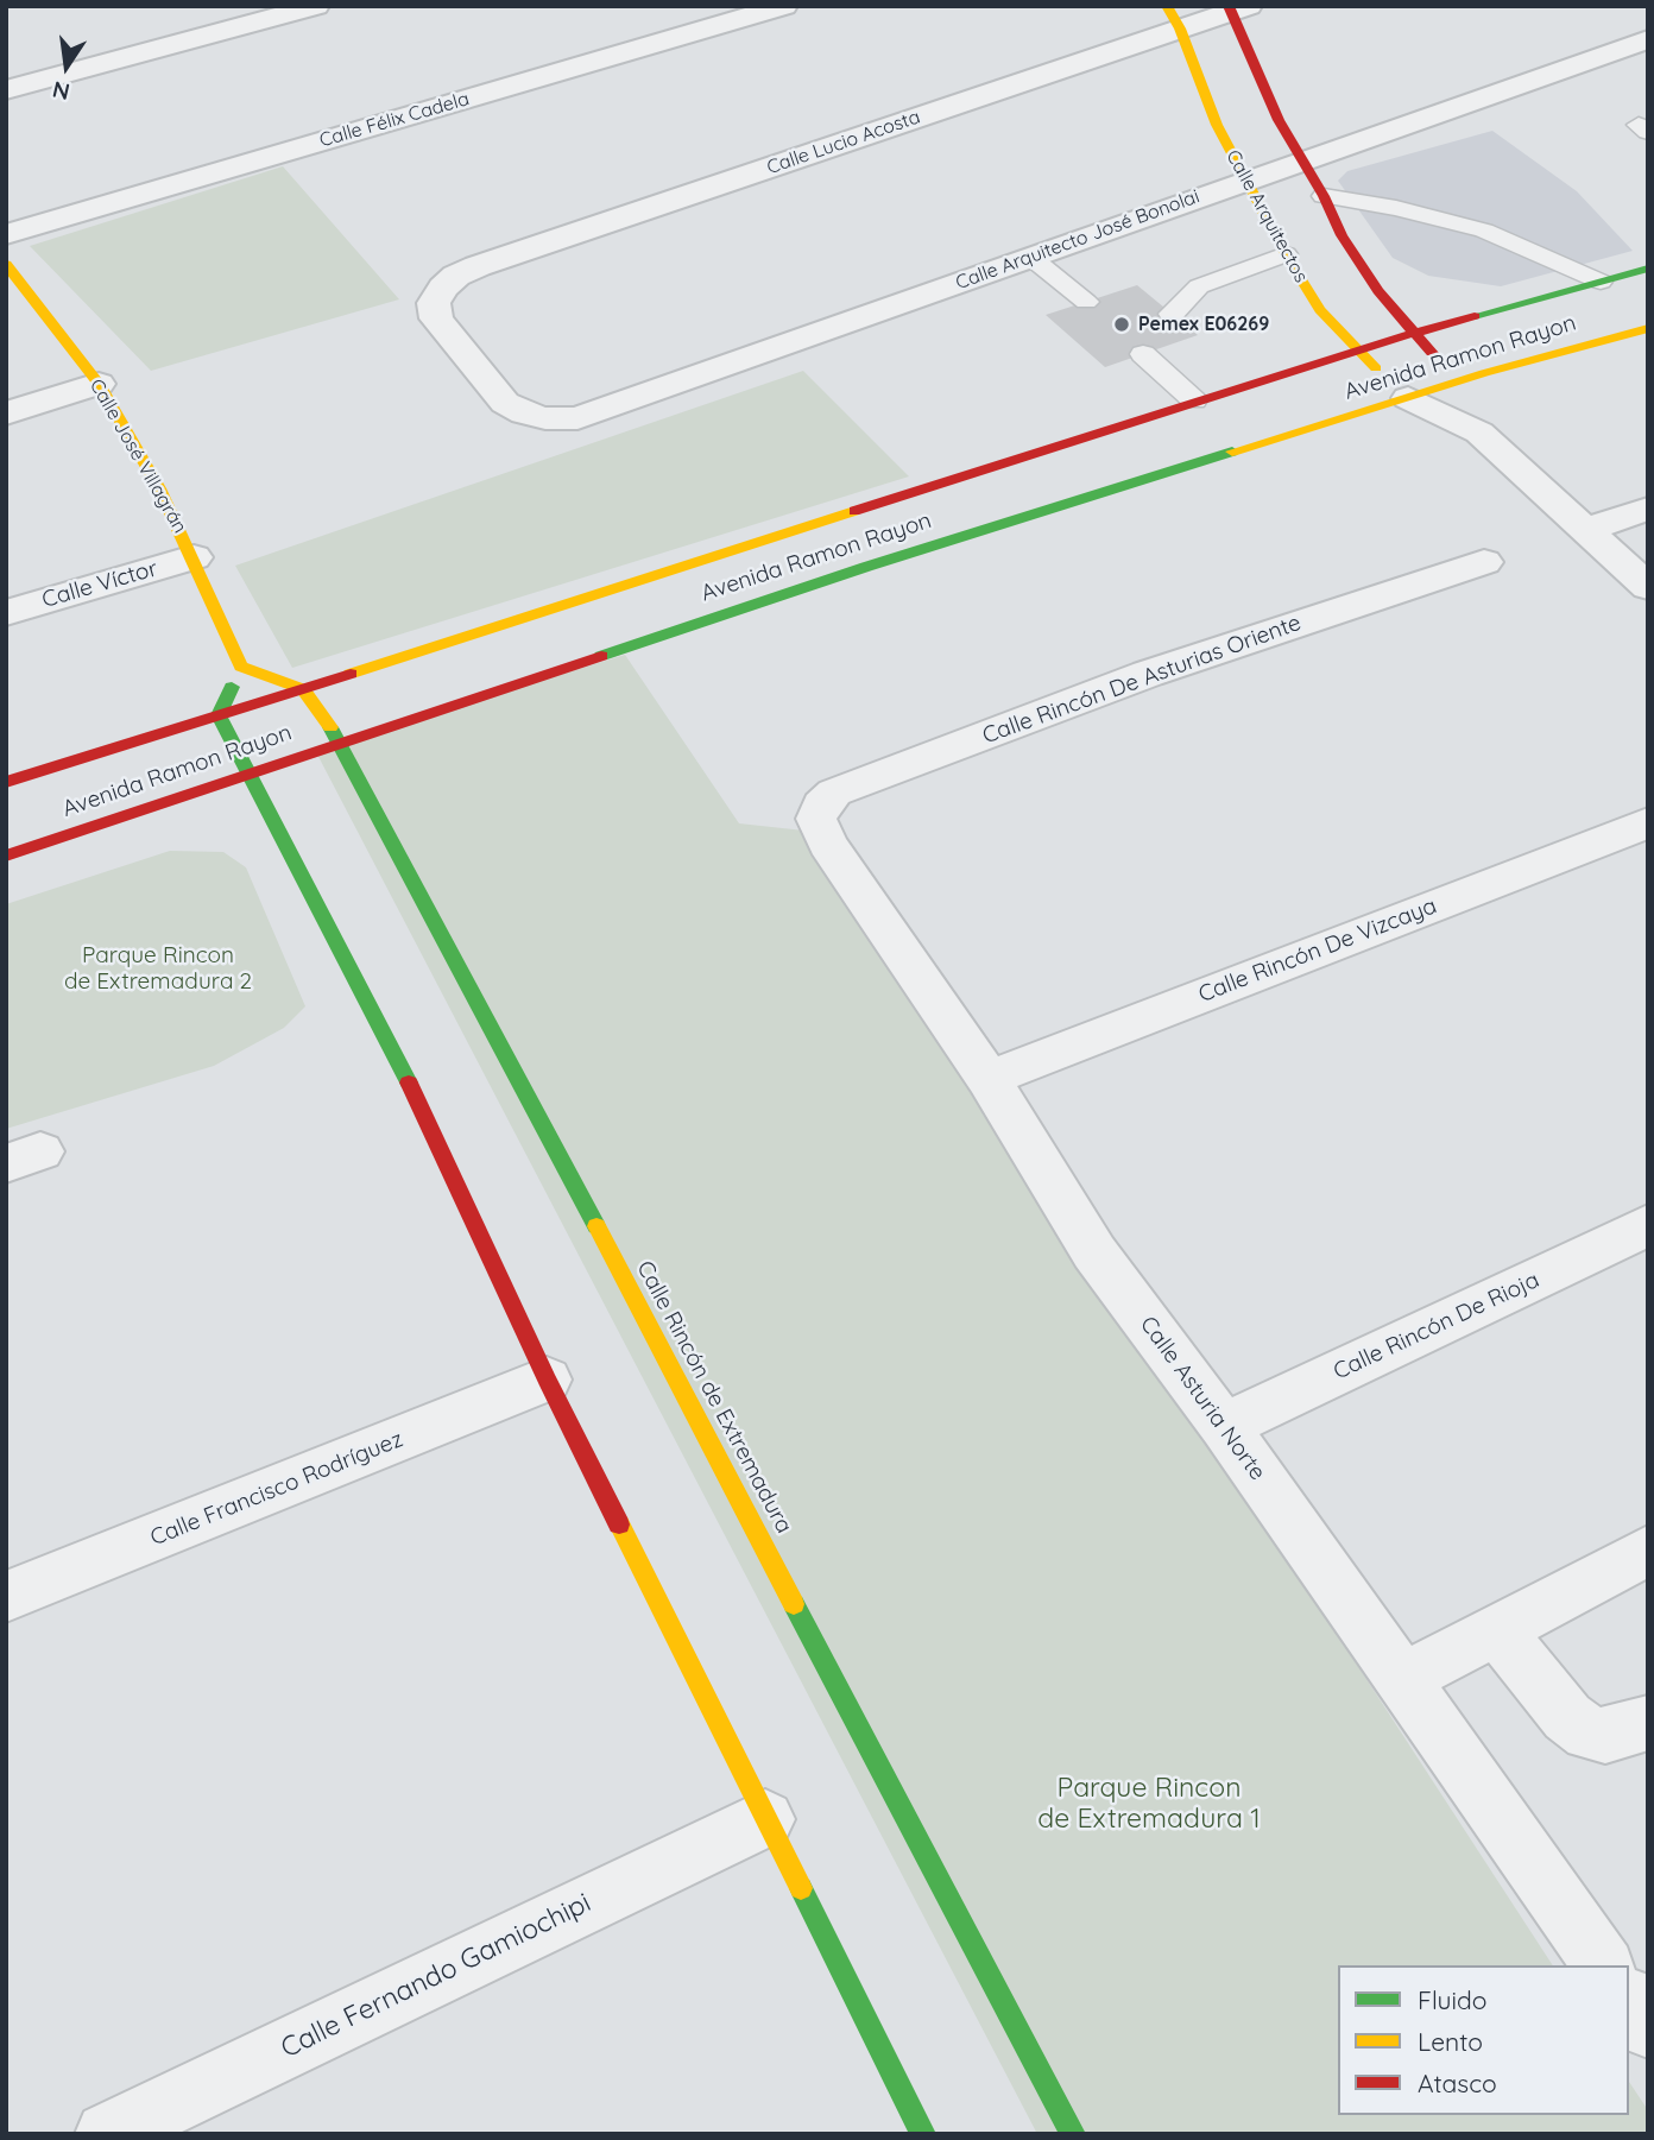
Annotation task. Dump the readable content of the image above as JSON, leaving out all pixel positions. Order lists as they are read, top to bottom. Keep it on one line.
{"streets":{"street":["Calle Félix Cadela","Calle Lucio Acosta","Calle Arquitectos","Calle Arquitecto José Bonolai","Avenida Ramon Rayon","Calle José Villagrán","Calle Víctor","Calle Rincón De Asturias Oriente","Calle Rincón De Vizcaya","Calle Rincón De Rioja","Calle Rincón de Extremadura","Calle Asturia Norte","Calle Francisco Rodríguez","Calle Fernando Gamiochipi"]},"crossings":[["Calle Lucio Acosta","Calle Arquitectos"],["Calle Lucio Acosta","Calle Arquitecto José Bonolai"],["Calle Arquitectos","Calle Arquitecto José Bonolai"],["Calle Arquitectos","Avenida Ramon Rayon"],["Avenida Ramon Rayon","Calle Rincón de Extremadura"],["Calle José Villagrán","Calle Víctor"],["Calle Rincón De Asturias Oriente","Calle Asturia Norte"],["Calle Rincón De Vizcaya","Calle Asturia Norte"],["Calle Rincón De Rioja","Calle Asturia Norte"]],"parks":["Parque Rincon de Extremadura 2","Parque Rincon de Extremadura 1"],"places":["Pemex E06269"],"legend":["Fluido","Lento","Atasco"],"north":"bottom"}
